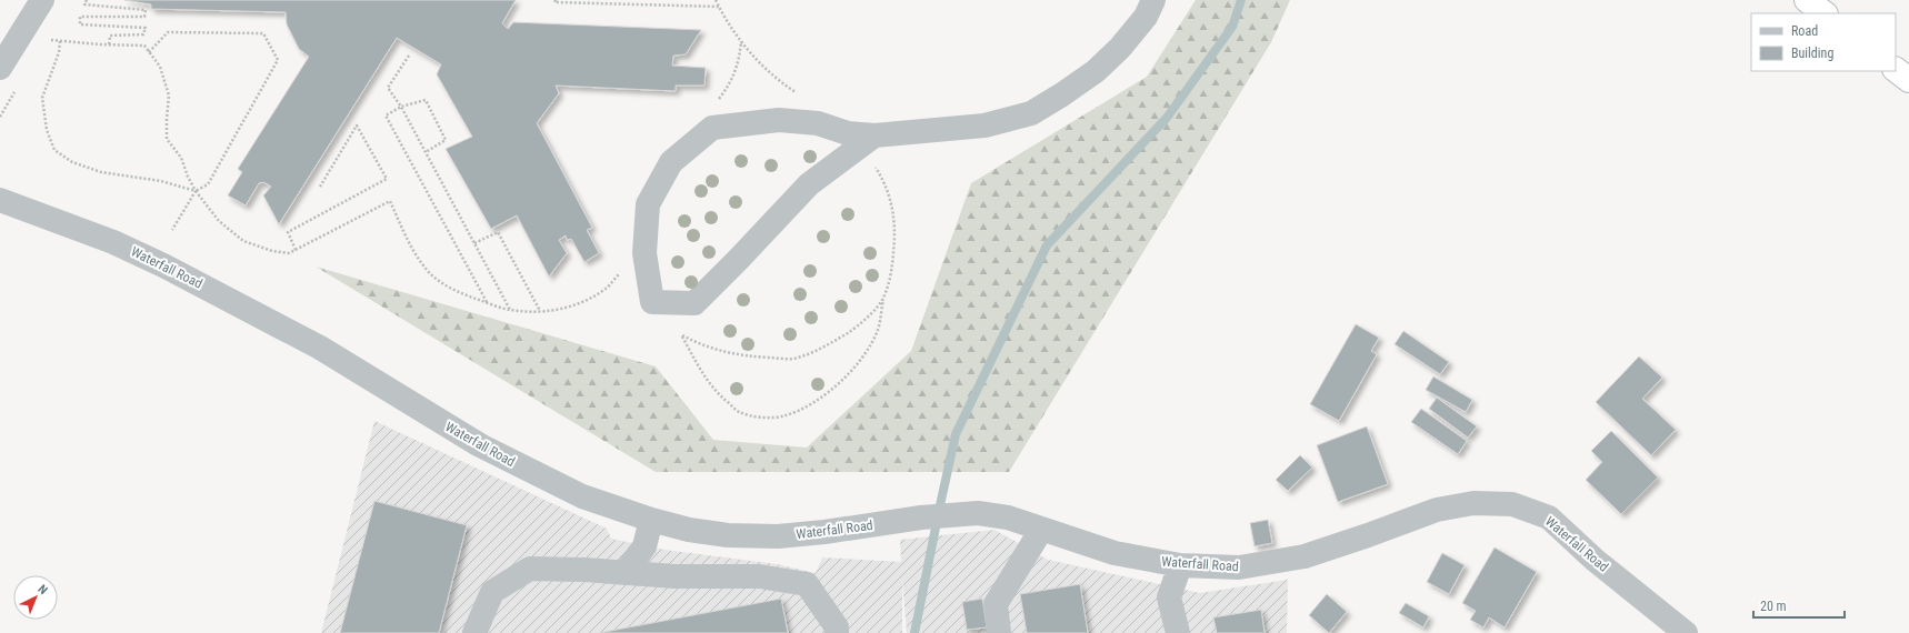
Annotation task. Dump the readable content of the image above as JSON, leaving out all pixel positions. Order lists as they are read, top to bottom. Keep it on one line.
{"streets":{"street":["Waterfall Road"]},"legend":["Road","Building"],"scale_bar":"20 m","north":"top right"}
